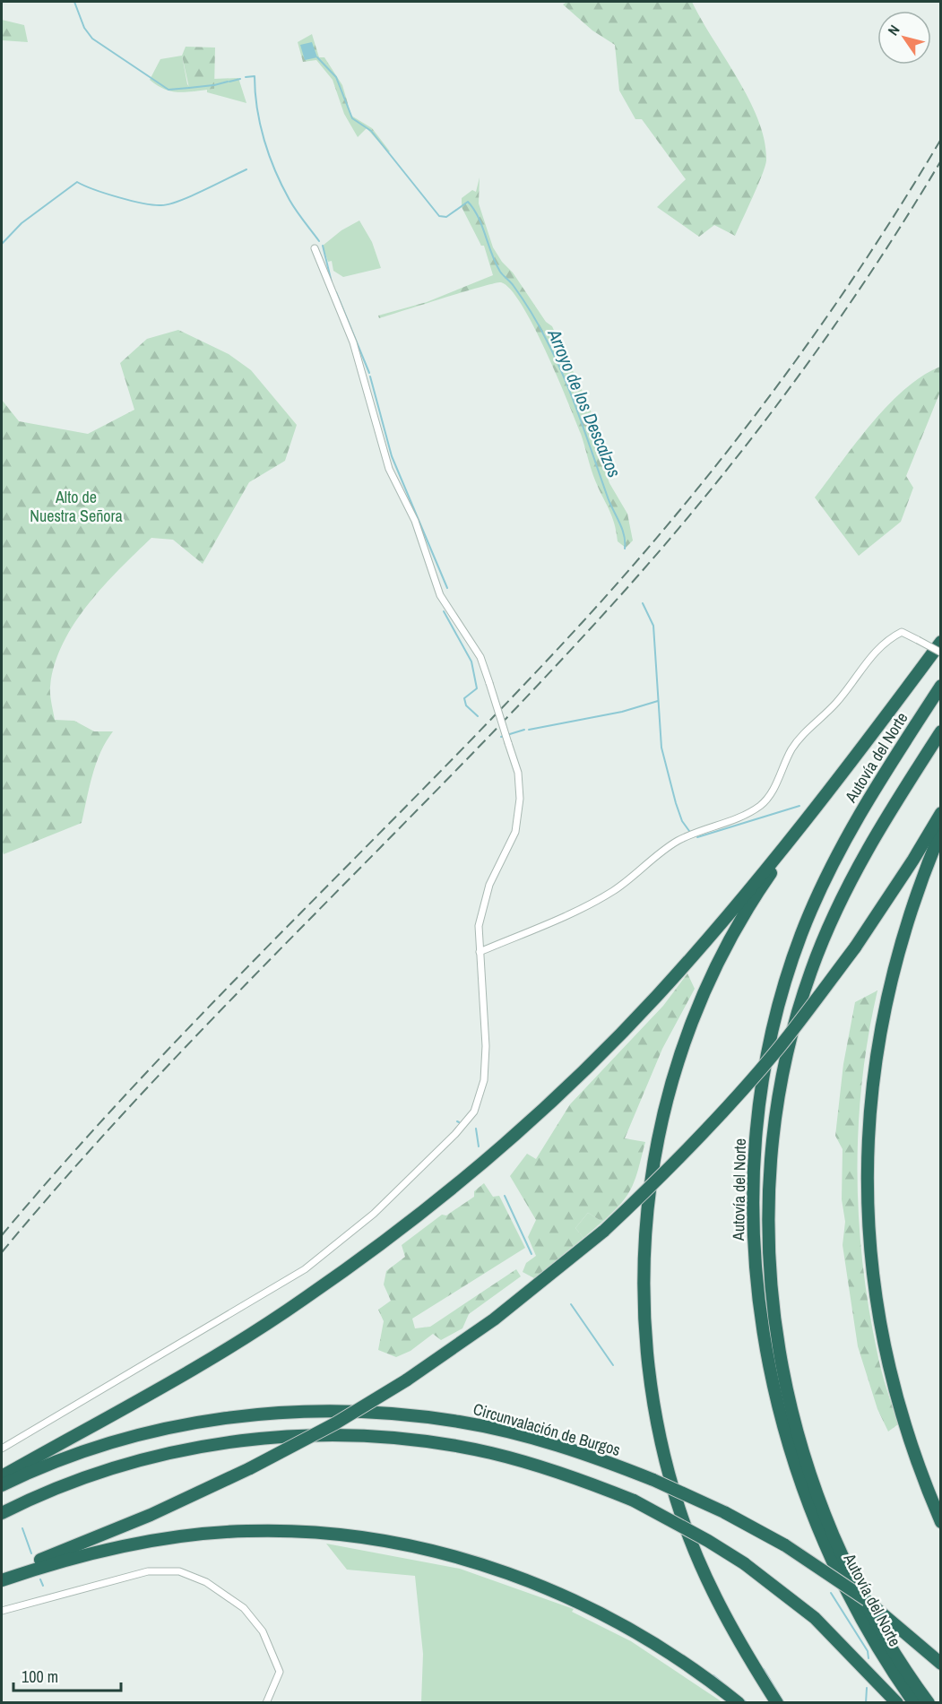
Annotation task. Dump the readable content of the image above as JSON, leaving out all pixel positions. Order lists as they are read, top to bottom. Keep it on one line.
{"streets":{"highway":["Autovía del Norte","Circunvalación de Burgos"]},"water":["Arroyo de los Descalzos"],"parks":["Alto de Nuestra Señora"],"scale_bar":"100 m","north":"top left"}
